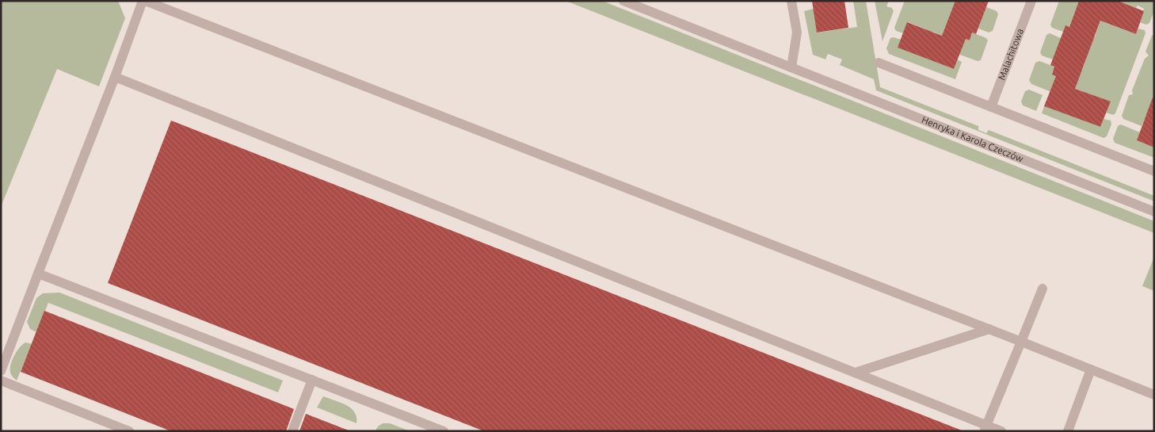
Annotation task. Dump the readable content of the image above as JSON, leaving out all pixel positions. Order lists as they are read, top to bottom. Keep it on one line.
{"streets":{"street":["Malachitowa","Henryka i Karola Czeczów"]}}
